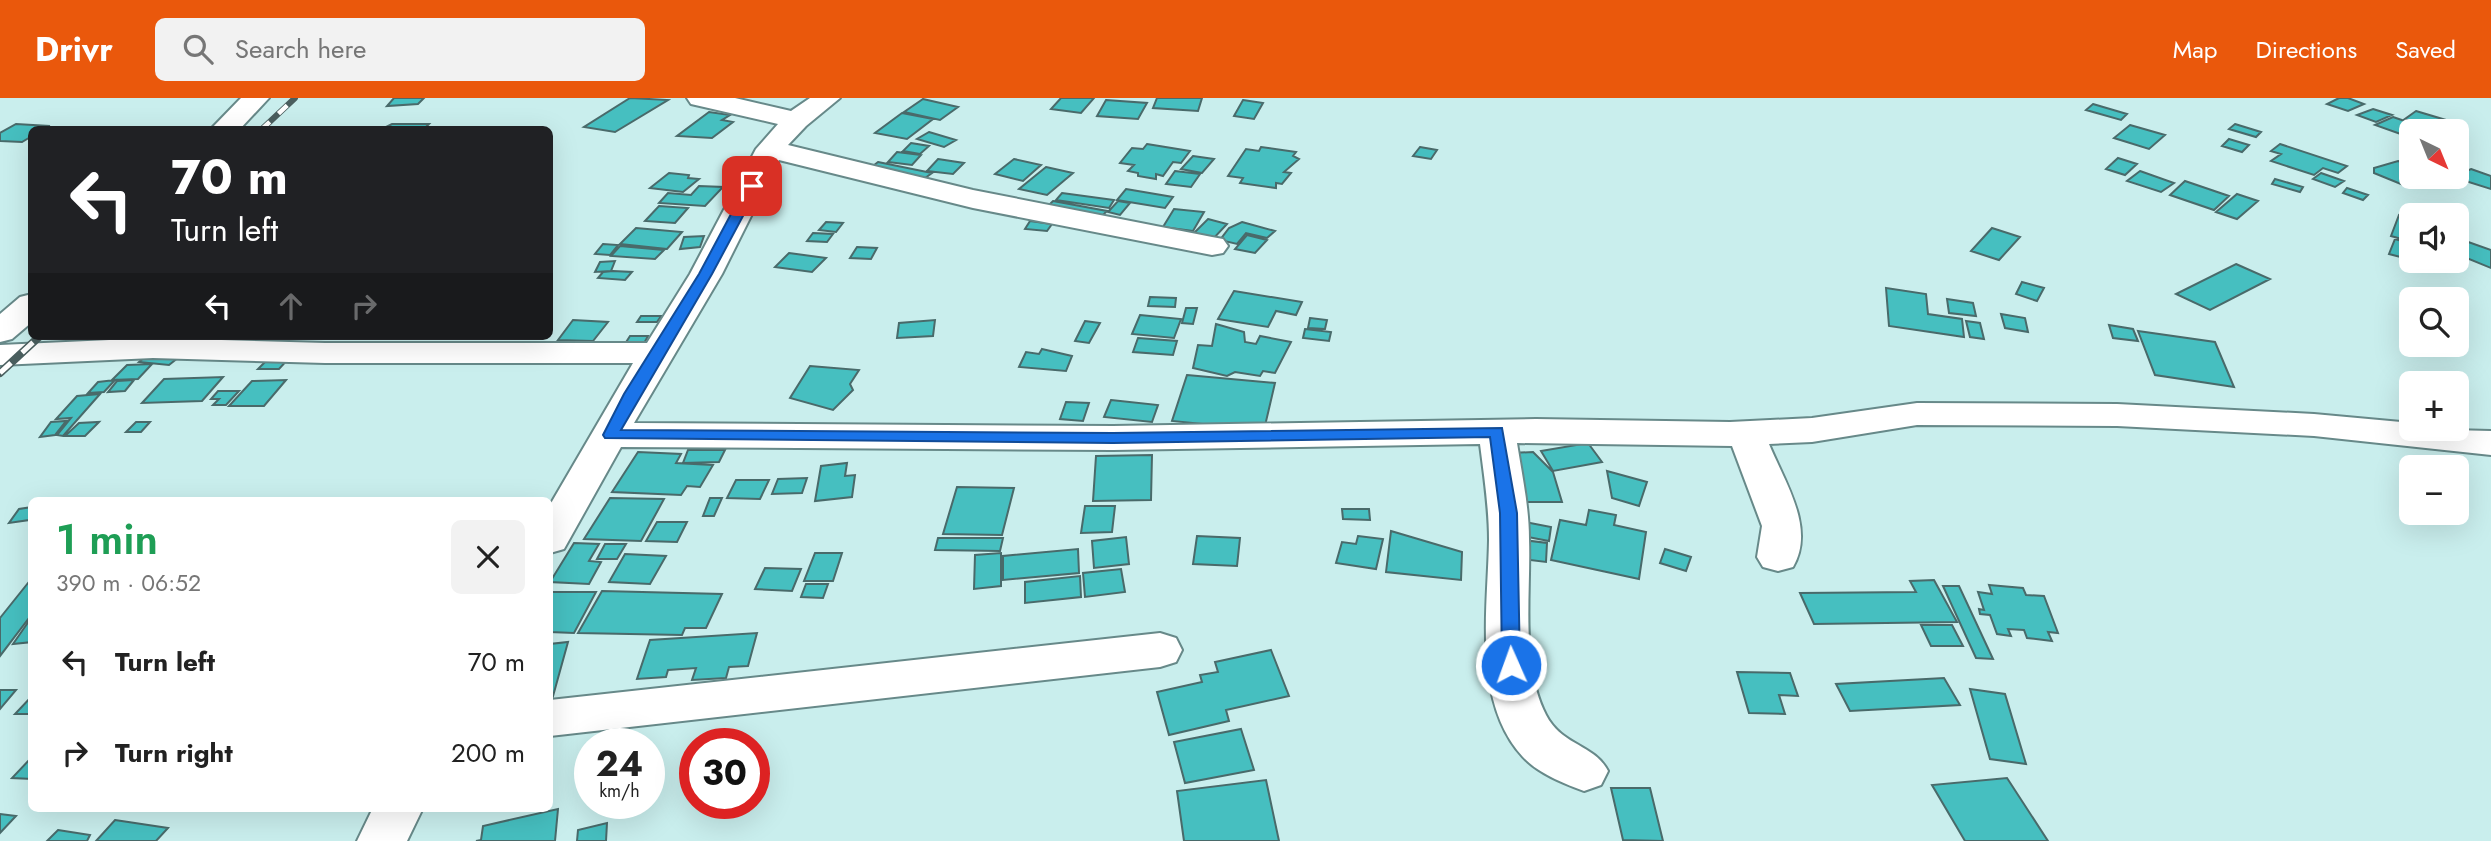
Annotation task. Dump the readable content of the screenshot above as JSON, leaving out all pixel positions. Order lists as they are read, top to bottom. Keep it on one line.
{"north":"bottom right","page":{"header":"Drivr","search":"Search here","nav":["Map","Directions","Saved"],"map_buttons":["+","−"],"turn":["70 m","Turn left"],"heading":["1 min","390 m · 06:52"],"list":[{"name":"Turn left","value":"70 m"},{"name":"Turn right","value":"200 m"}],"speed":"24 km/h","limit":"30"}}
